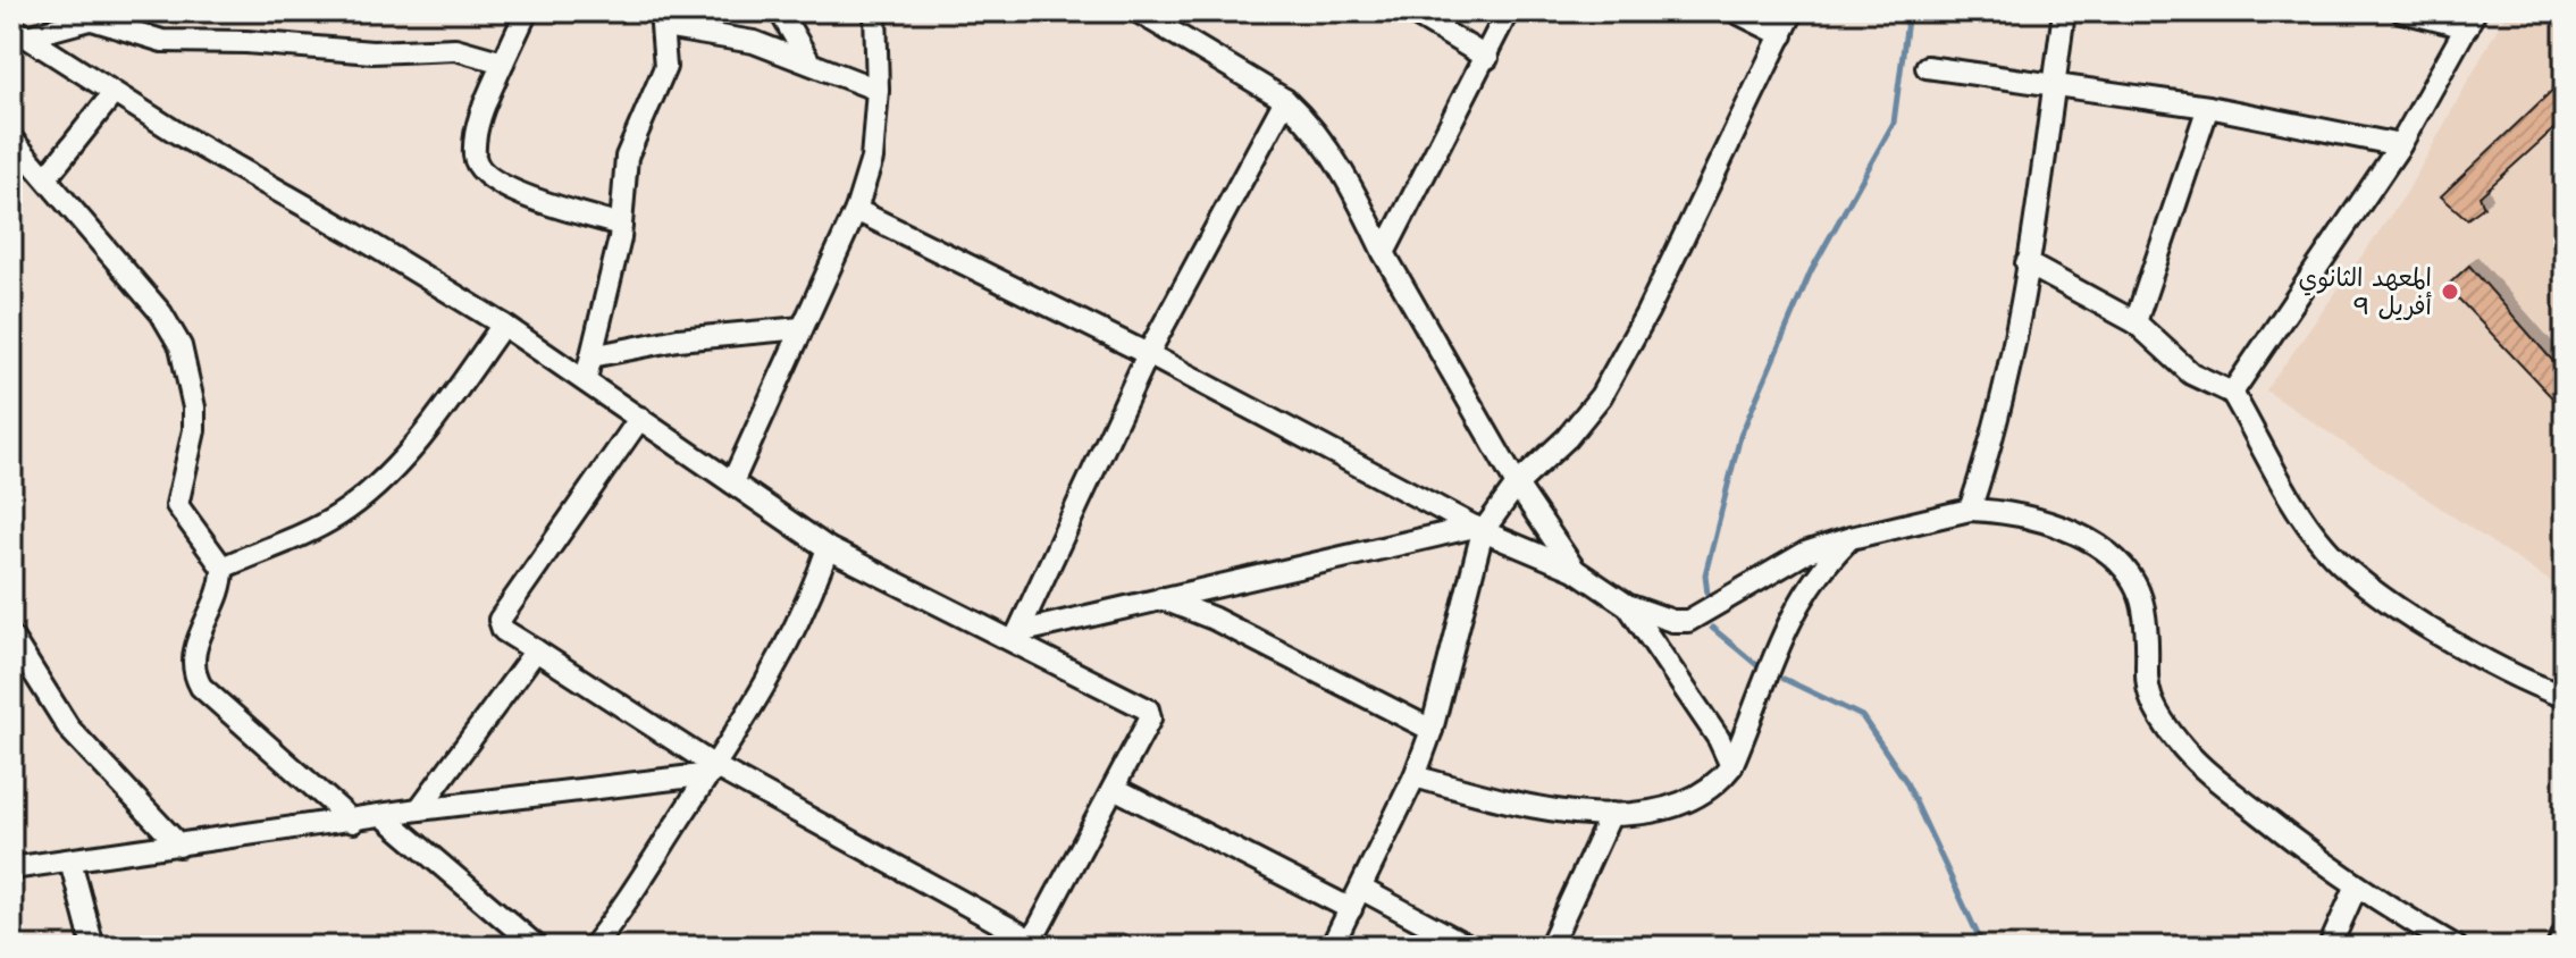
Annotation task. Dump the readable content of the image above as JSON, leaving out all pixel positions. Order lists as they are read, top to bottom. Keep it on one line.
{"places":["المعهد الثانوي 9 أفريل"]}
